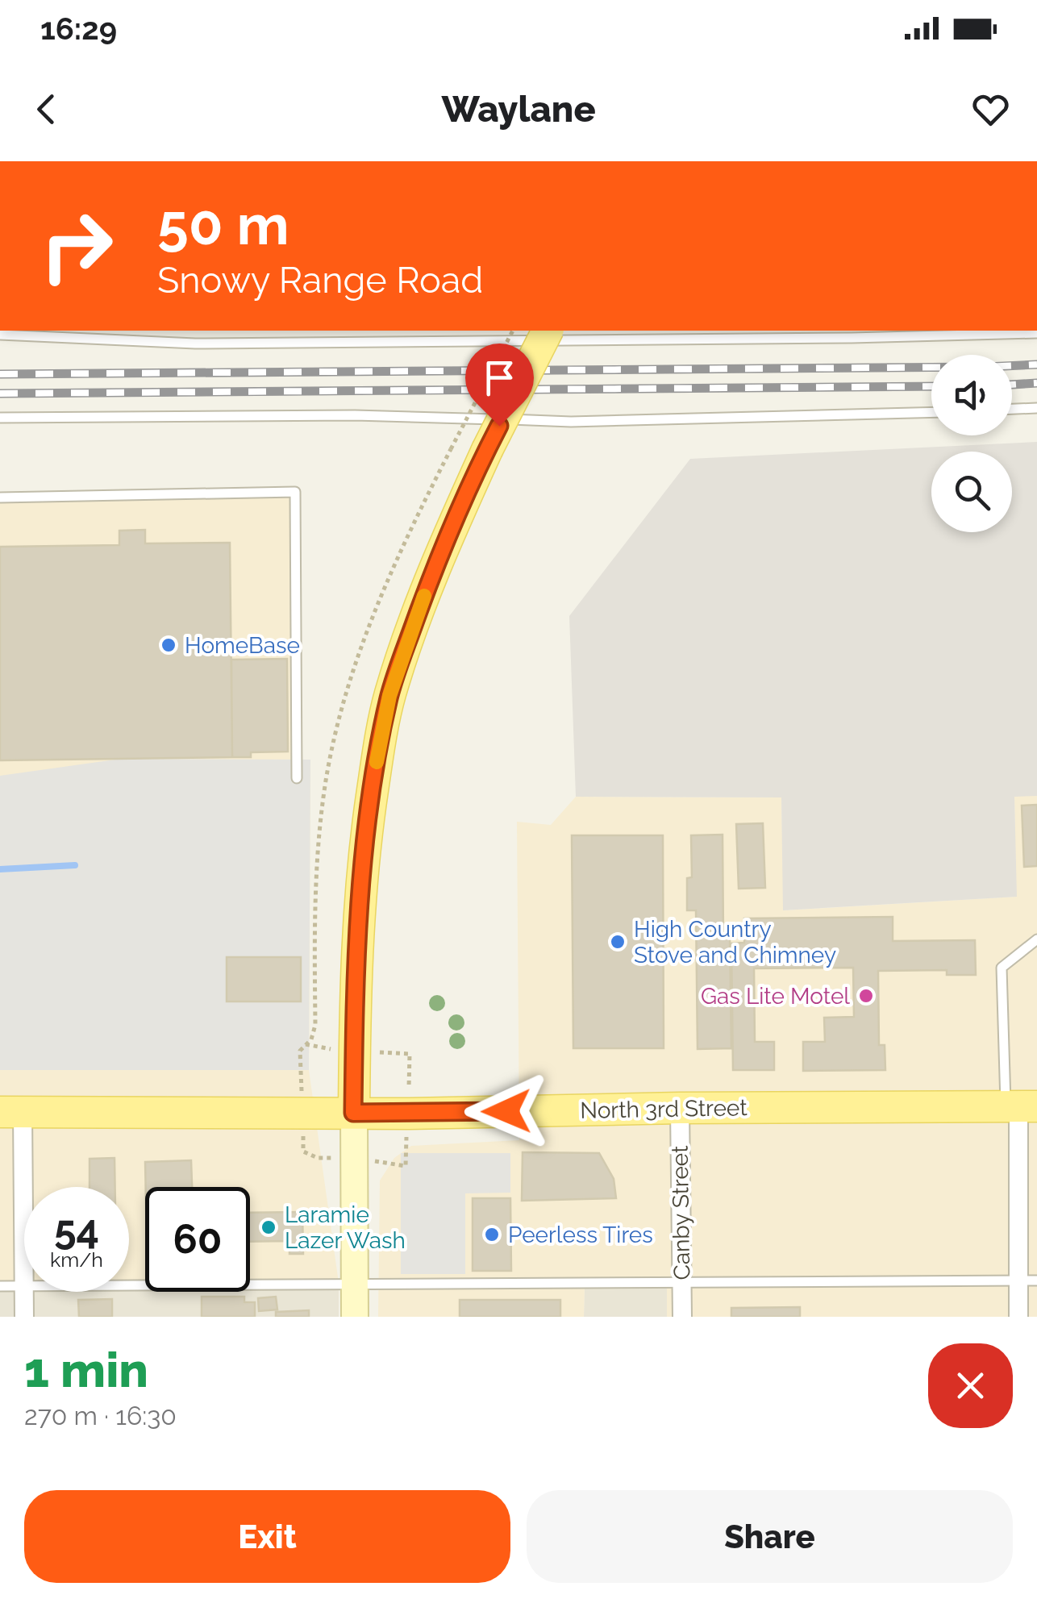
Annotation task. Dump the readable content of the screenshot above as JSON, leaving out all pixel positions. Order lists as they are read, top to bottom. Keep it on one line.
{"streets":{"main road":["North 3rd Street"],"street":["Canby Street"]},"crossings":[["North 3rd Street","Canby Street"]],"places":["HomeBase","High Country Stove and Chimney","Gas Lite Motel","Laramie Lazer Wash","Peerless Tires"],"page":{"status":"16:29","header":"Waylane","turn":["50 m","Snowy Range Road"],"speed":"54 km/h","limit":"60","heading":["1 min","270 m · 16:30"],"buttons":["Exit","Share"]}}
